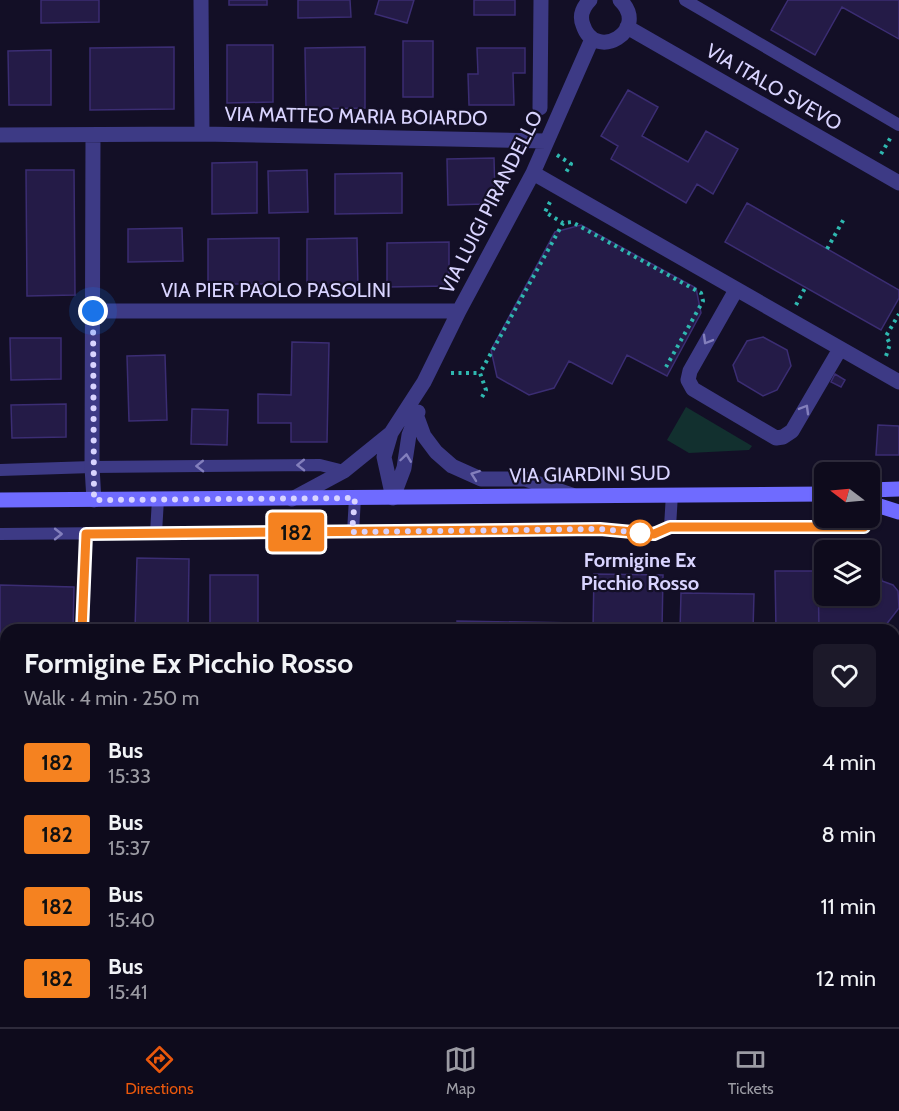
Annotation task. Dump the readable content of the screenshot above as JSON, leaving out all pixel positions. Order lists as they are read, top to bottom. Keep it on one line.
{"streets":{"main road":["VIA GIARDINI SUD"],"street":["VIA ITALO SVEVO","VIA MATTEO MARIA BOIARDO","VIA LUIGI PIRANDELLO","VIA PIER PAOLO PASOLINI"]},"crossings":[["VIA MATTEO MARIA BOIARDO","VIA LUIGI PIRANDELLO"],["VIA LUIGI PIRANDELLO","VIA PIER PAOLO PASOLINI"],["VIA LUIGI PIRANDELLO","VIA GIARDINI SUD"]],"places":["Formigine Ex Picchio Rosso"],"lines":["bus line 182"],"north":"left","page":{"on_map":"182","heading":["Formigine Ex Picchio Rosso","Walk · 4 min · 250 m"],"list":[{"mark":"182","name":"Bus","note":"15:33","value":"4 min"},{"mark":"182","name":"Bus","note":"15:37","value":"8 min"},{"mark":"182","name":"Bus","note":"15:40","value":"11 min"},{"mark":"182","name":"Bus","note":"15:41","value":"12 min"}],"tabs":["Directions","Map","Tickets"]}}
